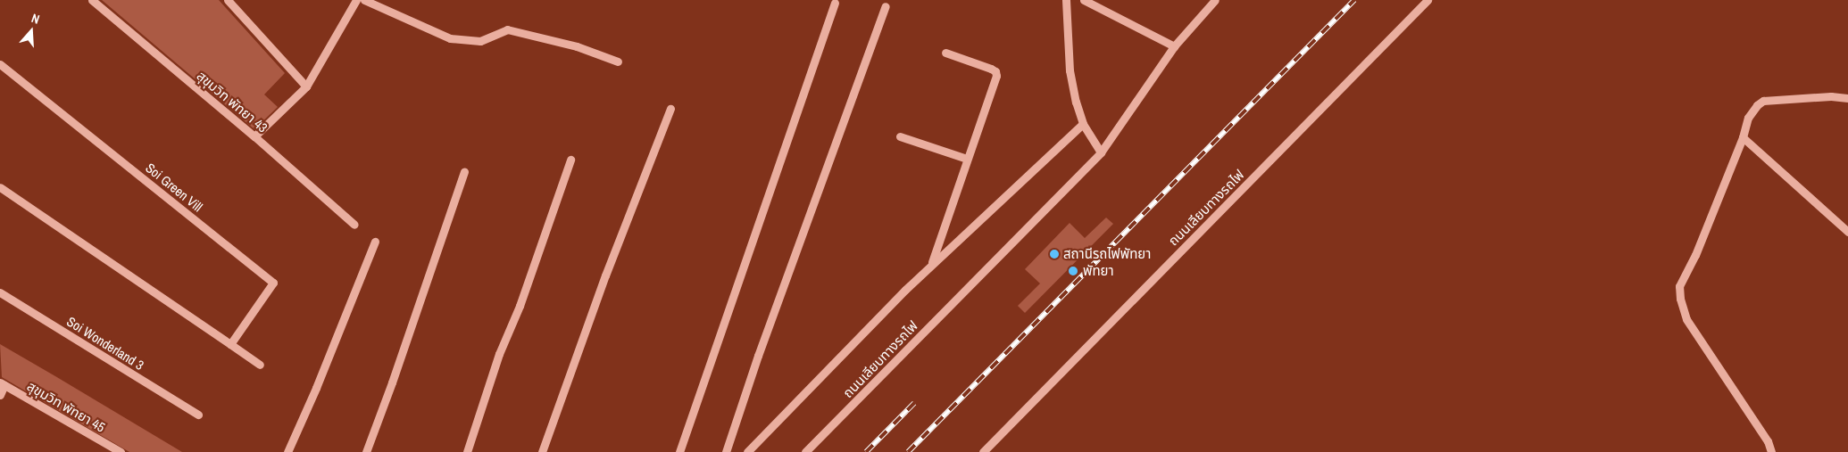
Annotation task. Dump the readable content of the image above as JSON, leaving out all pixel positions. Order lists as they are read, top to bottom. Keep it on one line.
{"streets":{"street":["สุขุมวิท พัทยา 43","Soi Green Vill","ถนนเลียบทางรถไฟ","Soi Wonderland 3","สุขุมวิท พัทยา 45"]},"places":["สถานีรถไฟพัทยา","พัทยา"],"north":"top"}
